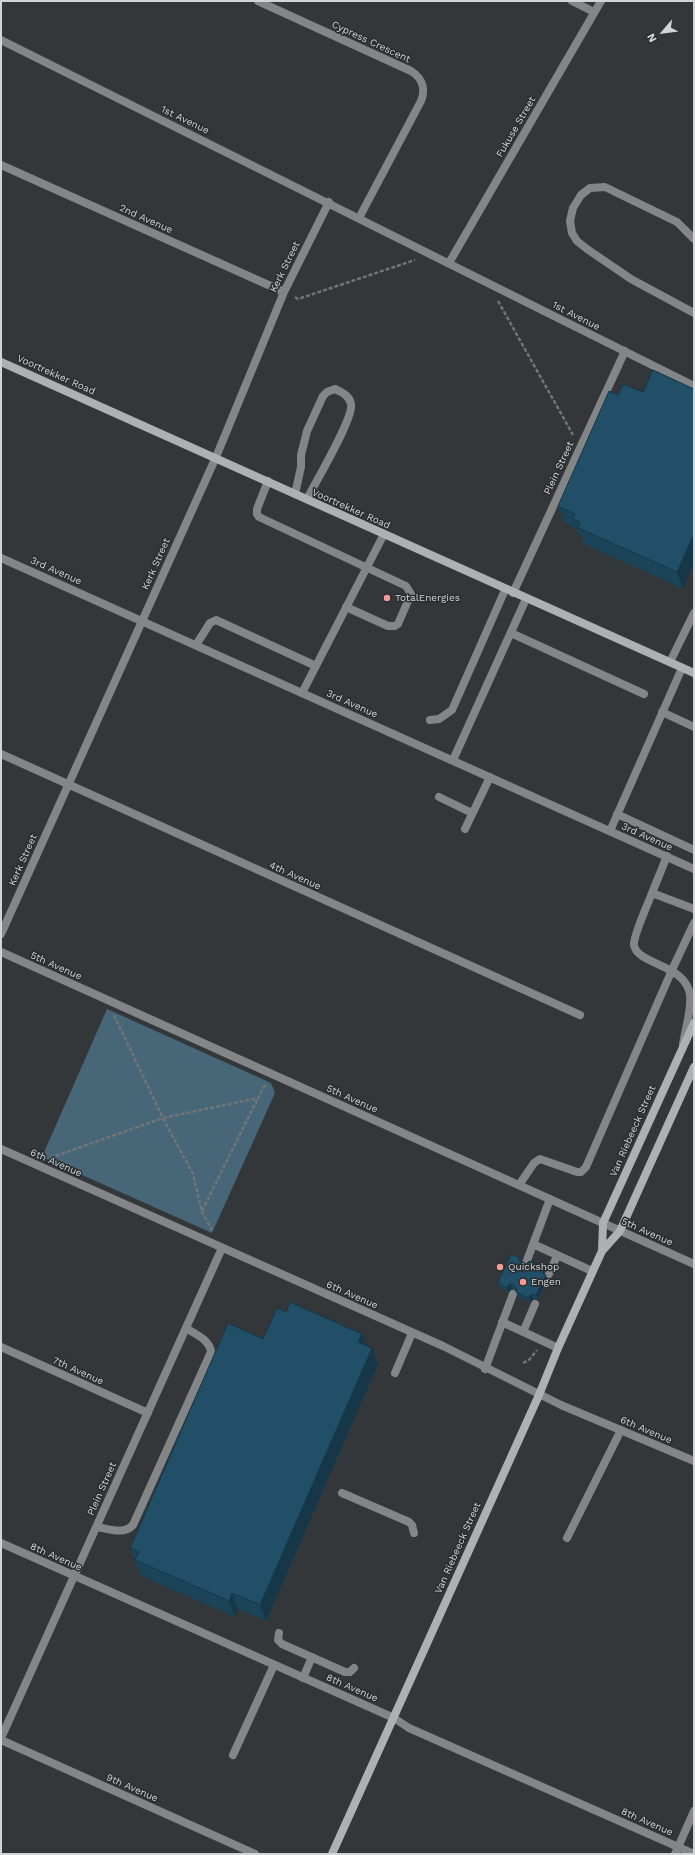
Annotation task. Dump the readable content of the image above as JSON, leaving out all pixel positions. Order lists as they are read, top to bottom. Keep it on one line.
{"streets":{"main road":["Voortrekker Road","Van Riebeeck Street"],"street":["Cypress Crescent","1st Avenue","Fukuse Street","2nd Avenue","Kerk Street","Plein Street","3rd Avenue","4th Avenue","5th Avenue","6th Avenue","7th Avenue","8th Avenue","9th Avenue"]},"crossings":[["Cypress Crescent","1st Avenue"],["1st Avenue","Fukuse Street"],["1st Avenue","Kerk Street"],["1st Avenue","Plein Street"],["2nd Avenue","Kerk Street"],["Kerk Street","Voortrekker Road"],["Kerk Street","3rd Avenue"],["Kerk Street","4th Avenue"],["Voortrekker Road","Plein Street"],["Plein Street","6th Avenue"],["Plein Street","7th Avenue"],["Plein Street","8th Avenue"],["Plein Street","9th Avenue"],["5th Avenue","Van Riebeeck Street"],["Van Riebeeck Street","6th Avenue"],["Van Riebeeck Street","8th Avenue"]],"places":["TotalEnergies","Quickshop","Engen"],"north":"bottom left"}
